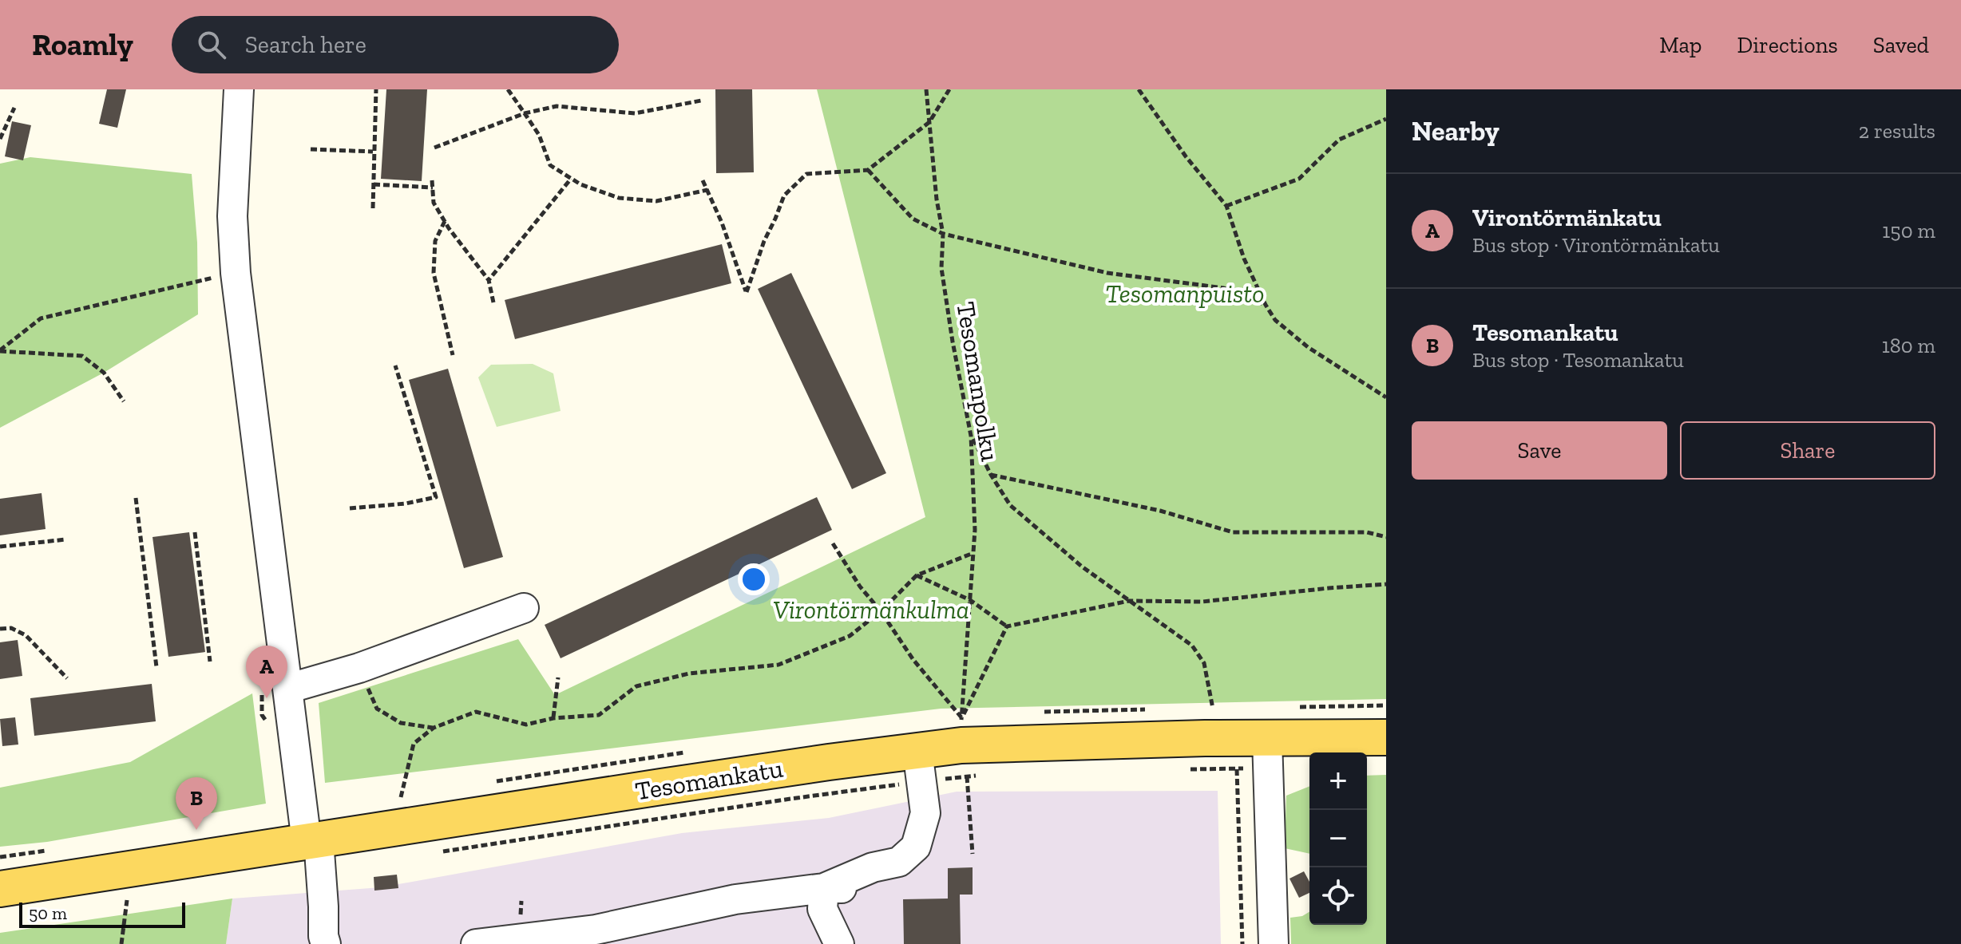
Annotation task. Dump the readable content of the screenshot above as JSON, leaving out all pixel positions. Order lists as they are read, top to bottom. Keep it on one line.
{"streets":{"main road":["Tesomankatu"],"path":["Tesomanpolku"]},"parks":["Tesomanpuisto","Virontörmänkulma"],"scale_bar":"50 m","page":{"header":"Roamly","search":"Search here","nav":["Map","Directions","Saved"],"heading":["Nearby","2 results"],"list":[{"mark":"A","name":"Virontörmänkatu","note":"Bus stop · Virontörmänkatu","value":"150 m"},{"mark":"B","name":"Tesomankatu","note":"Bus stop · Tesomankatu","value":"180 m"}],"buttons":["Save","Share"],"pins":["A","B"],"map_buttons":["+","−"],"scale":"50 m"}}
